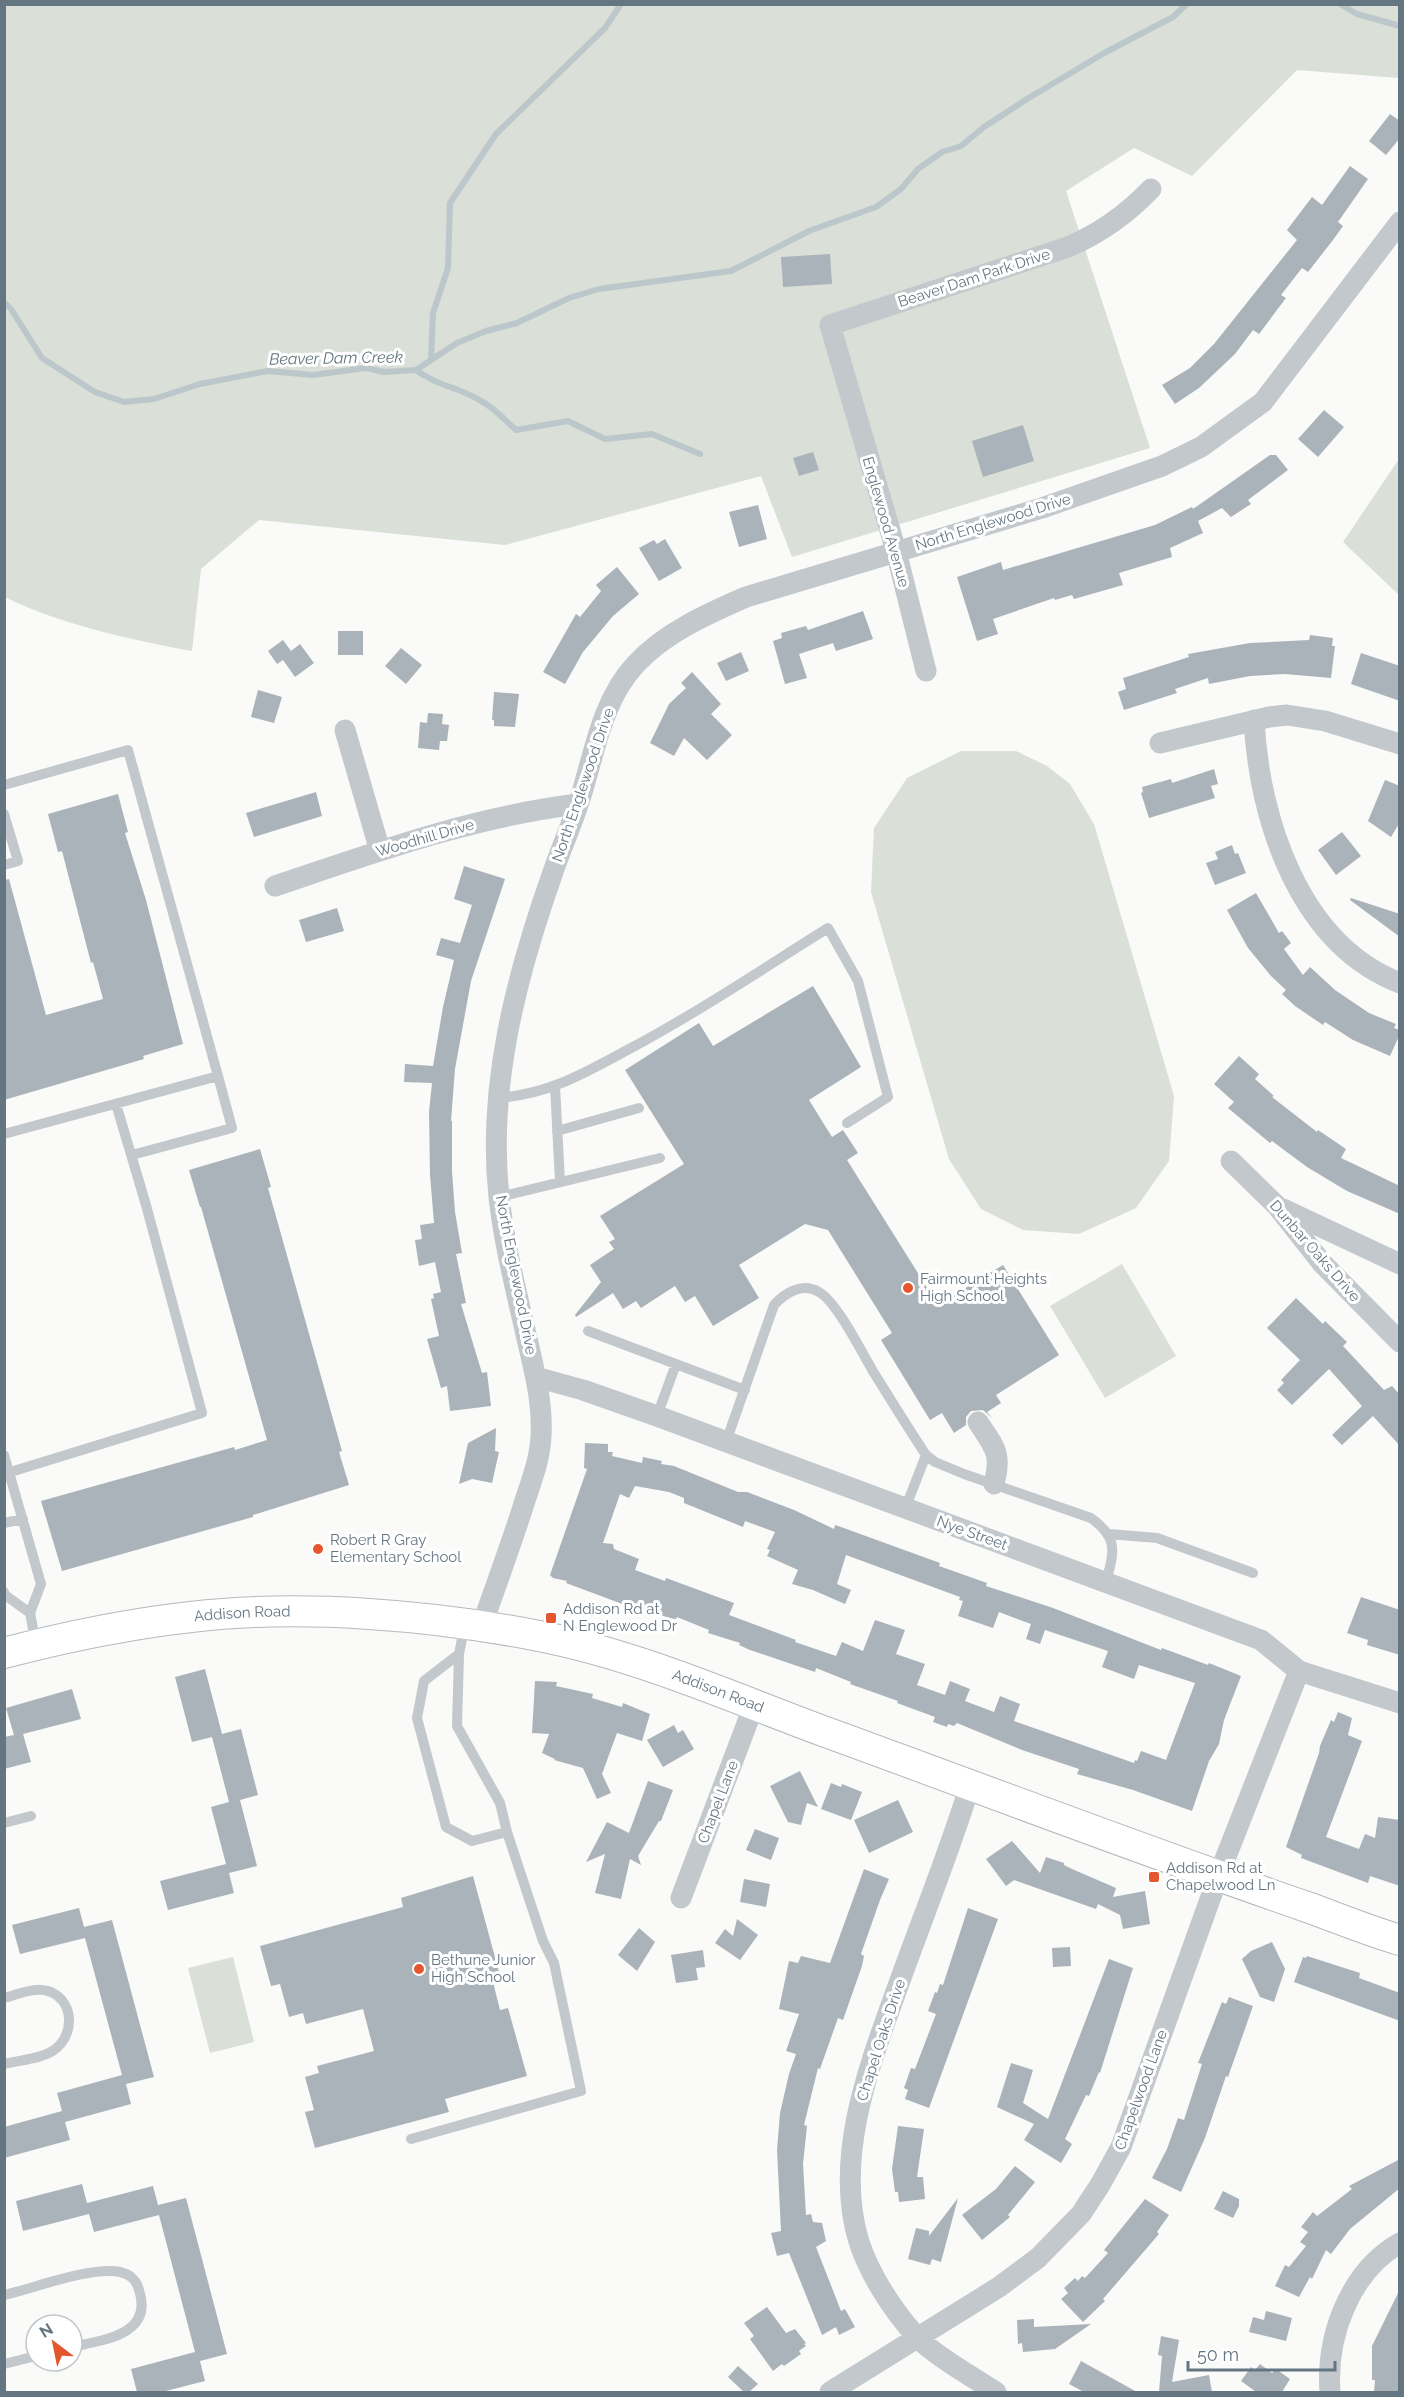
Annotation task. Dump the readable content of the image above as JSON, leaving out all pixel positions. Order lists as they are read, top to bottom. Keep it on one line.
{"streets":{"street":["Beaver Dam Park Drive","Englewood Avenue","North Englewood Drive","Woodhill Drive","Dunbar Oaks Drive","Nye Street","Addison Road","Chapel Lane","Chapel Oaks Drive","Chapelwood Lane"]},"crossings":[["Beaver Dam Park Drive","Englewood Avenue"],["Englewood Avenue","North Englewood Drive"],["North Englewood Drive","Woodhill Drive"],["North Englewood Drive","Nye Street"],["North Englewood Drive","Addison Road"],["Nye Street","Chapelwood Lane"],["Addison Road","Chapel Lane"],["Addison Road","Chapel Oaks Drive"],["Addison Road","Chapelwood Lane"],["Chapel Oaks Drive","Chapelwood Lane"]],"water":["Beaver Dam Creek"],"places":{"other":["Fairmount Heights High School","Robert R Gray Elementary School","Bethune Junior High School"],"transit":["Addison Rd at N Englewood Dr","Addison Rd at Chapelwood Ln"]},"scale_bar":"50 m","north":"top left"}
